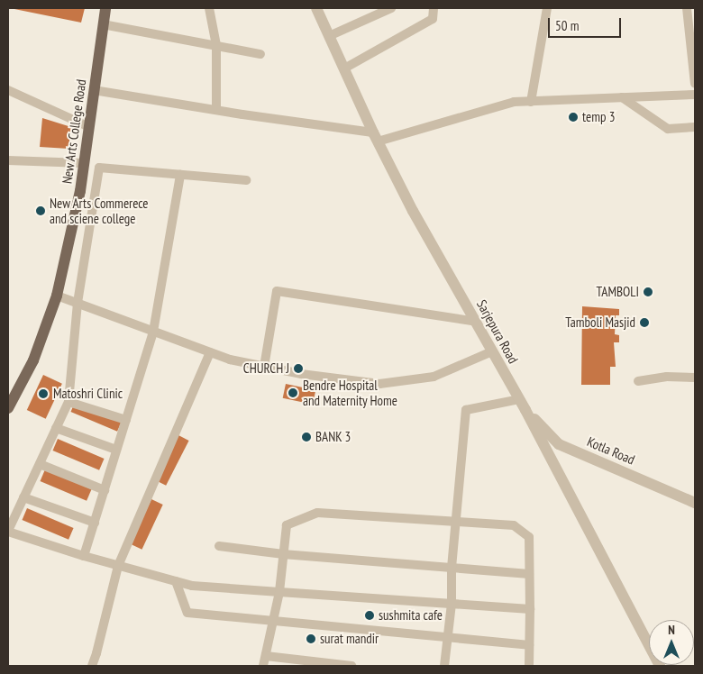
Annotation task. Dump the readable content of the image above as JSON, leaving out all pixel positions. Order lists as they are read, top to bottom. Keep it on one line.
{"streets":{"main road":["New Arts College Road"],"street":["Sarjepura Road","Kotla Road"]},"crossings":[["Sarjepura Road","Kotla Road"]],"places":["temp 3","New Arts Commerece and sciene college","TAMBOLI","Tamboli Masjid","CHURCH J","Bendre Hospital and Maternity Home","Matoshri Clinic","BANK 3","sushmita cafe","surat mandir"],"scale_bar":"50 m","north":"top"}
